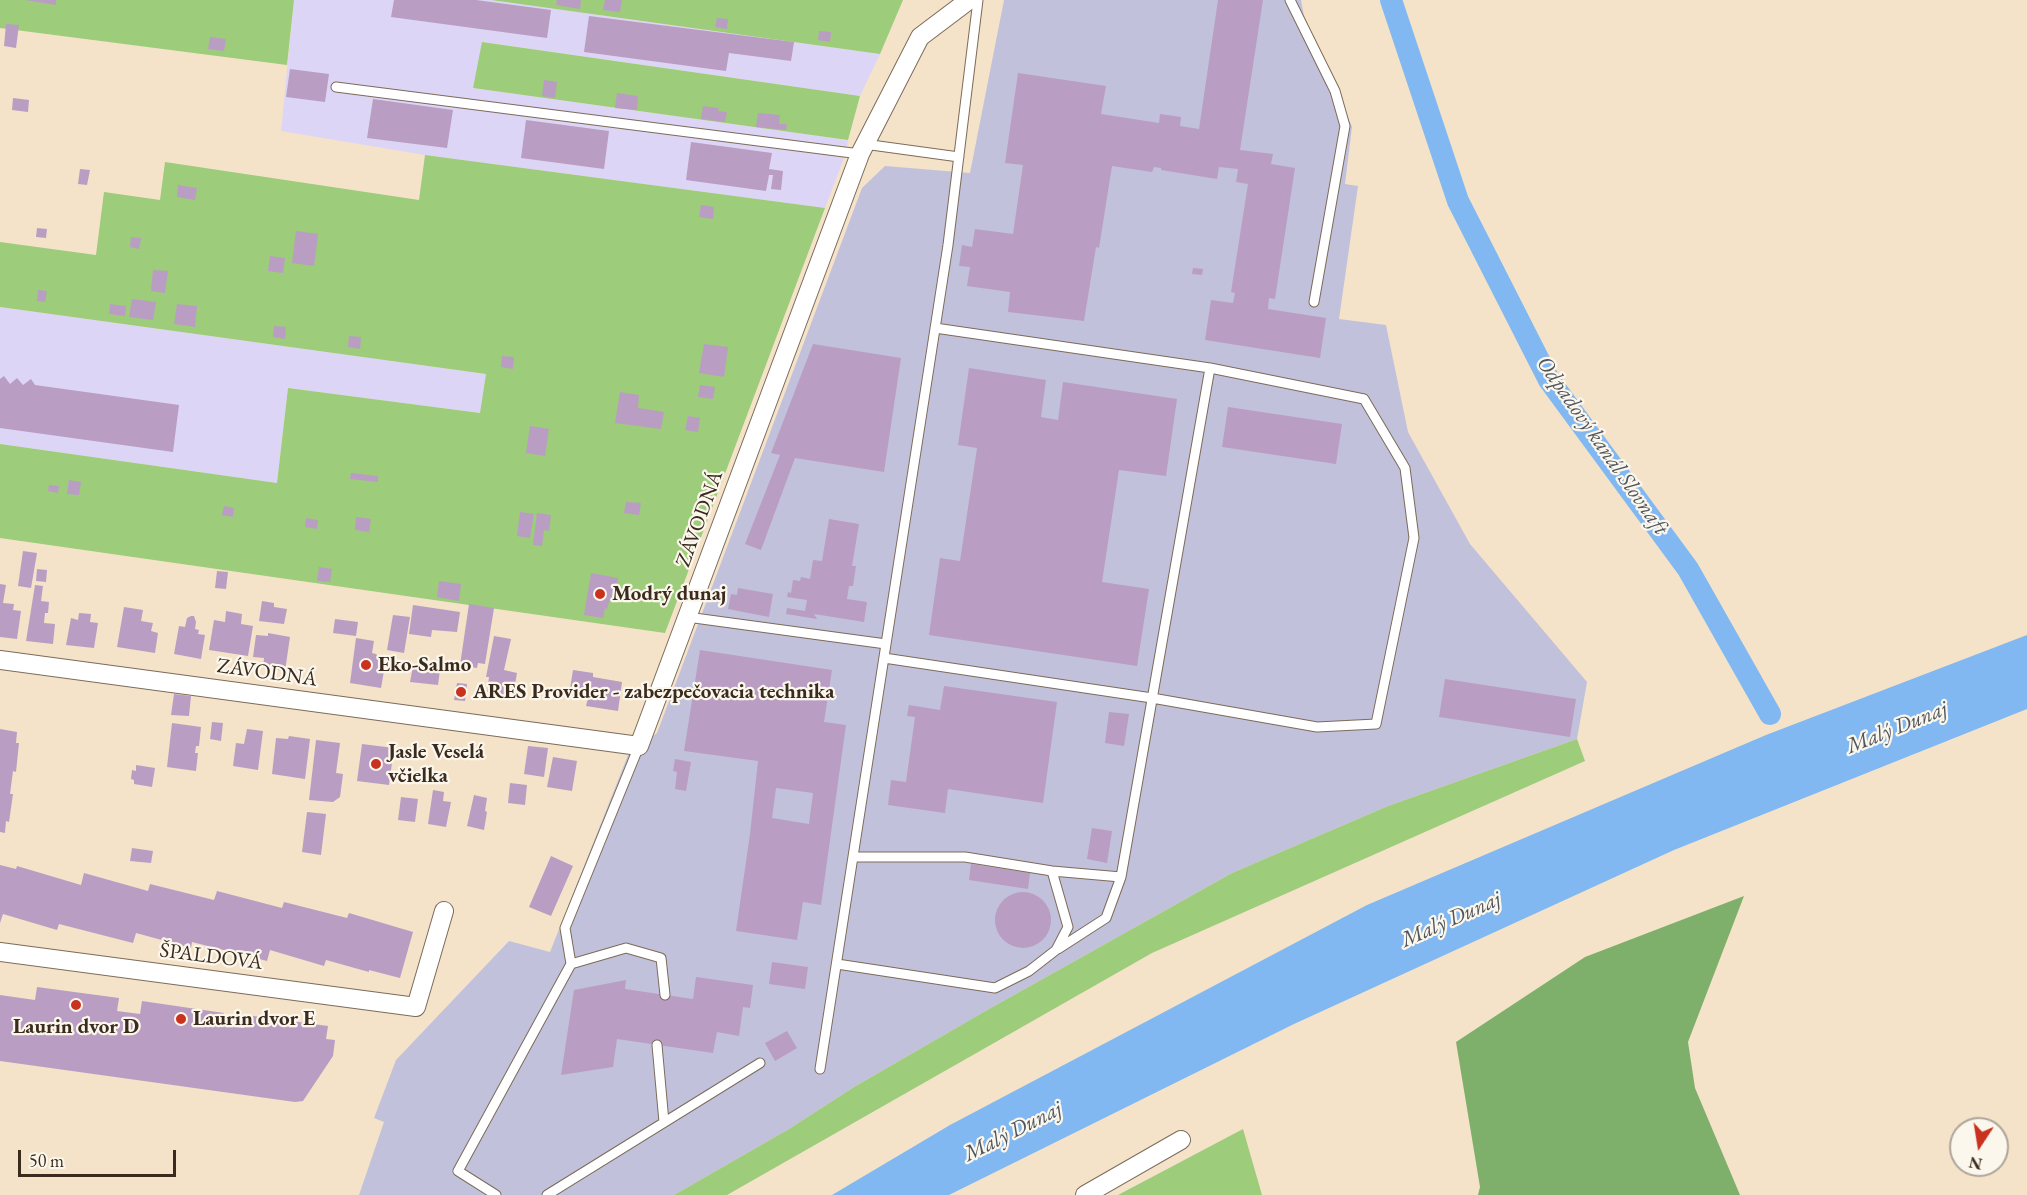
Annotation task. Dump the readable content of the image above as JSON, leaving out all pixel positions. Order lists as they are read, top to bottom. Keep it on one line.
{"streets":{"street":["ZÁVODNÁ","ŠPALDOVÁ"]},"water":["Odpadový kanál Slovnaft","Malý Dunaj"],"places":["Modrý dunaj","Eko-Salmo","ARES Provider - zabezpečovacia technika","Jasle Veselá včielka","Laurin dvor D","Laurin dvor E"],"scale_bar":"50 m","north":"bottom"}
